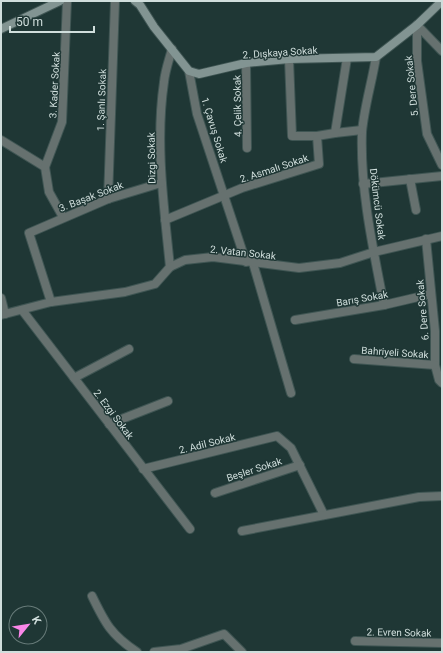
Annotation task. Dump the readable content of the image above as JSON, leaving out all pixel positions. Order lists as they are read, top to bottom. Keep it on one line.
{"streets":{"street":["2. Dışkaya Sokak","3. Kader Sokak","5. Dere Sokak","1. Şanlı Sokak","4. Çelik Sokak","1. Çavuş Sokak","Dizgi Sokak","2. Asmalı Sokak","3. Başak Sokak","Dökümcü Sokak","2. Vatan Sokak","Barış Sokak","6. Dere Sokak","Bahriyeli Sokak","2. Ezgi Sokak","2. Adil Sokak","Beşler Sokak","2. Evren Sokak"]},"crossings":[["2. Dışkaya Sokak","4. Çelik Sokak"],["2. Dışkaya Sokak","1. Çavuş Sokak"],["2. Dışkaya Sokak","Dökümcü Sokak"],["1. Şanlı Sokak","3. Başak Sokak"],["1. Çavuş Sokak","2. Asmalı Sokak"],["1. Çavuş Sokak","2. Vatan Sokak"],["Dizgi Sokak","2. Asmalı Sokak"],["Dizgi Sokak","3. Başak Sokak"],["Dizgi Sokak","2. Vatan Sokak"],["3. Başak Sokak","2. Vatan Sokak"],["Dökümcü Sokak","2. Vatan Sokak"],["Dökümcü Sokak","Barış Sokak"],["2. Vatan Sokak","6. Dere Sokak"],["2. Vatan Sokak","2. Ezgi Sokak"],["Barış Sokak","6. Dere Sokak"],["6. Dere Sokak","Bahriyeli Sokak"],["2. Ezgi Sokak","2. Adil Sokak"],["2. Adil Sokak","Beşler Sokak"]],"scale_bar":"50 m","north":"top right"}
